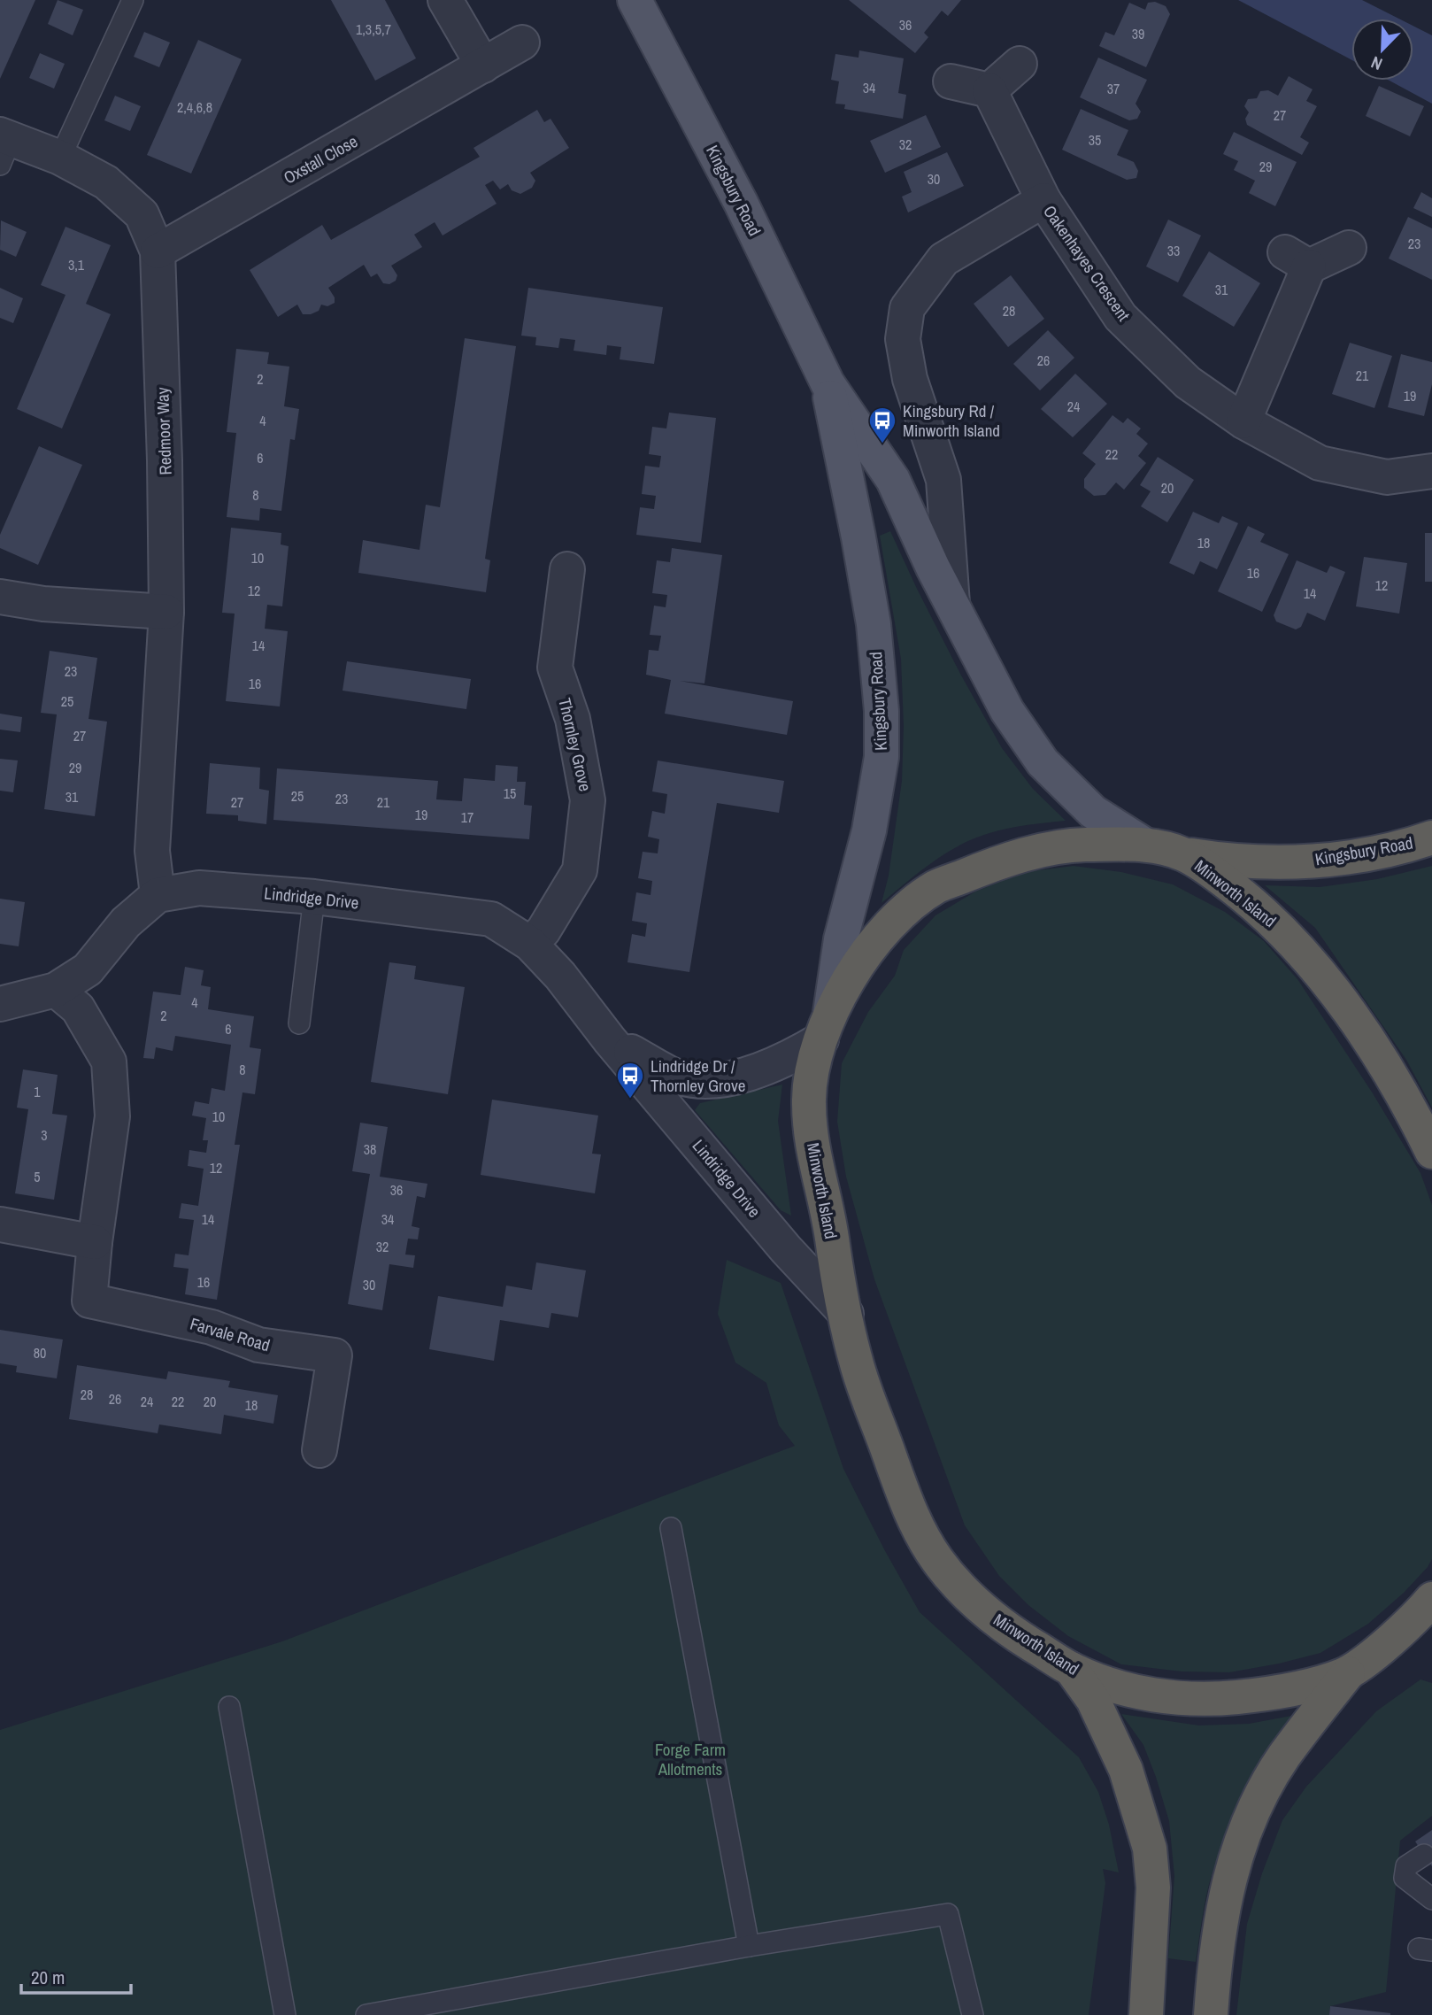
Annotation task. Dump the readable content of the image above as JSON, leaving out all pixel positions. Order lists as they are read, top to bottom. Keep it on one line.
{"streets":{"highway":["Kingsbury Road","Minworth Island"],"street":["Oxstall Close","Oakenhayes Crescent","Redmoor Way","Thornley Grove","Lindridge Drive","Farvale Road"]},"crossings":[["Oxstall Close","Redmoor Way"],["Kingsbury Road","Oakenhayes Crescent"],["Kingsbury Road","Minworth Island"],["Kingsbury Road","Lindridge Drive"],["Redmoor Way","Lindridge Drive"],["Thornley Grove","Lindridge Drive"],["Minworth Island","Lindridge Drive"]],"parks":["Forge Farm Allotments"],"places":{"bus stop":["Kingsbury Rd / Minworth Island","Lindridge Dr / Thornley Grove"]},"house_numbers":["36","1,3,5,7","39","34","37","2,4,6,8","27","35","32","29","30","23","33","3,1","31","28","26","21","2","19","24","4","22","6","20","8","18","10","16","12","12","14","14","23","16","25","27","29","15","25","31","23","27","21","19","17","4","2","6","8","1","10","3","38","12","5","36","14","34","32","16","30","80","28","26","24","22","20","18"],"scale_bar":"20 m","north":"bottom left"}
